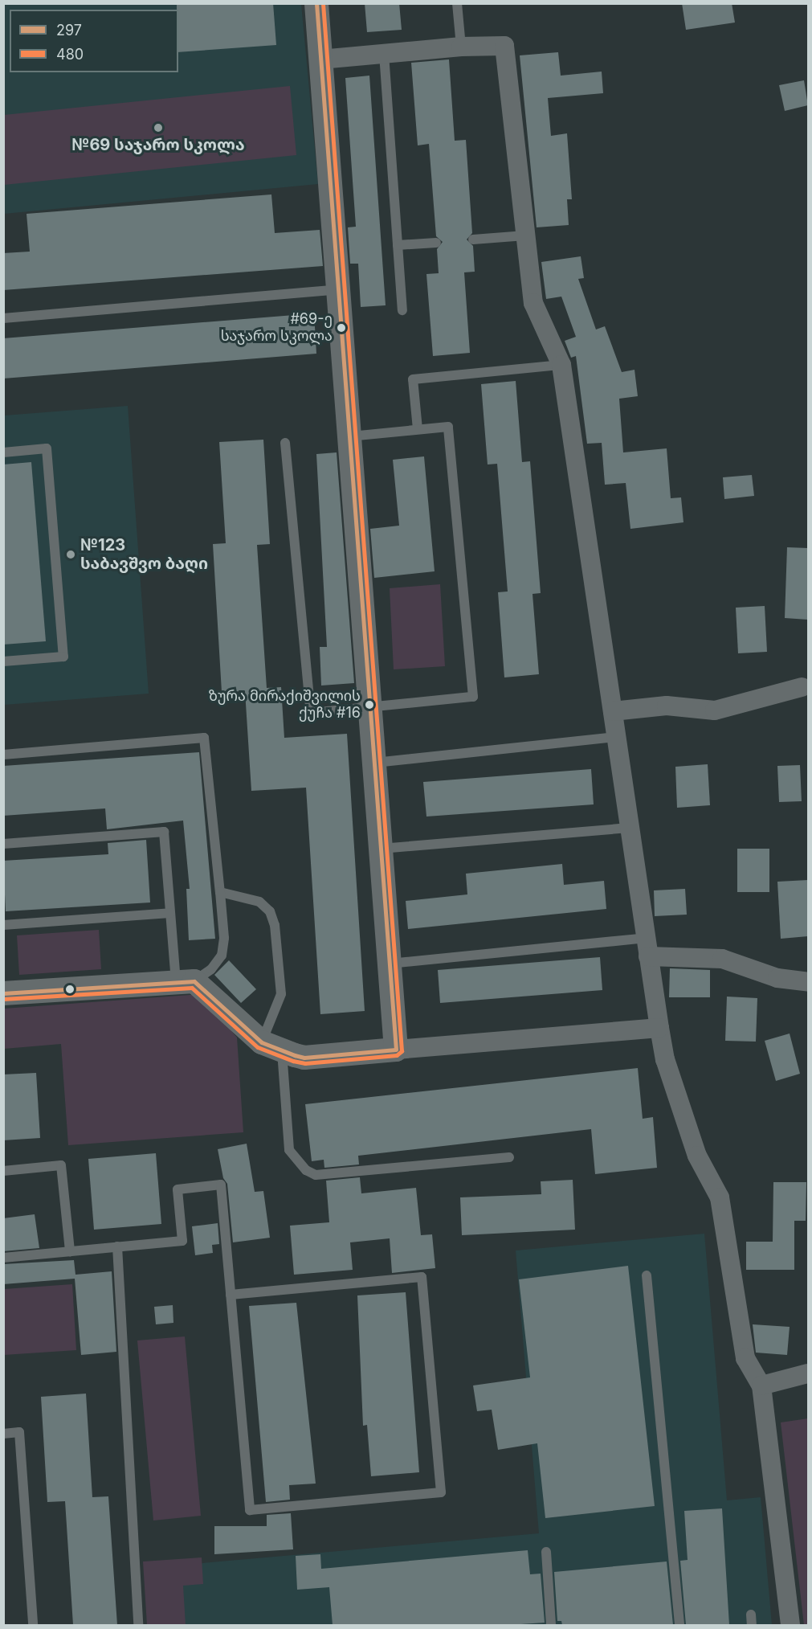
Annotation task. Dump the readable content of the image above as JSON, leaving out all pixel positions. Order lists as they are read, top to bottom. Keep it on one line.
{"places":["№69 საჯარო სკოლა","#69-ე საჯარო სკოლა","№123 საბავშვო ბაღი","ზურა მირაქიშვილის ქუჩა #16"],"lines":["transit line 297","transit line 480"],"legend":["297","480"]}
